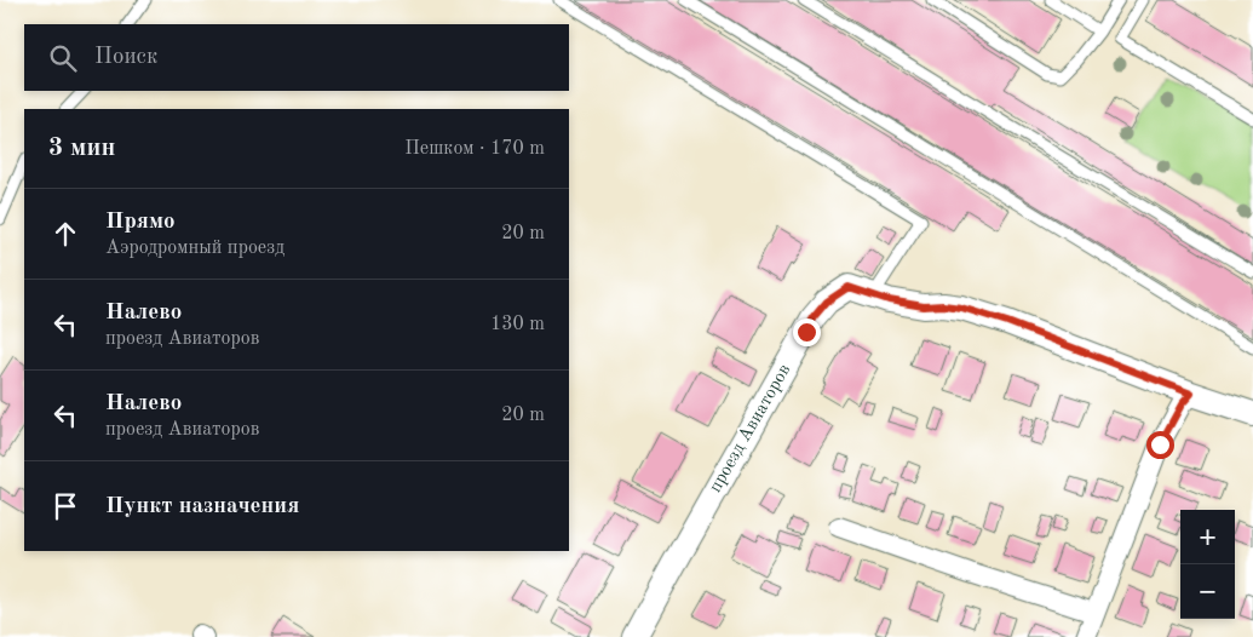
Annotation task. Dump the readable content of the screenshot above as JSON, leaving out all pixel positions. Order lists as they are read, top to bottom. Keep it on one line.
{"streets":{"street":["проезд Авиаторов"]},"page":{"search":"Поиск","heading":["3 мин","Пешком · 170 m"],"list":[["Прямо","Аэродромный проезд","20 m"],["Налево","проезд Авиаторов","130 m"],["Налево","проезд Авиаторов","20 m"],"Пункт назначения"],"map_buttons":["+","−"]}}
